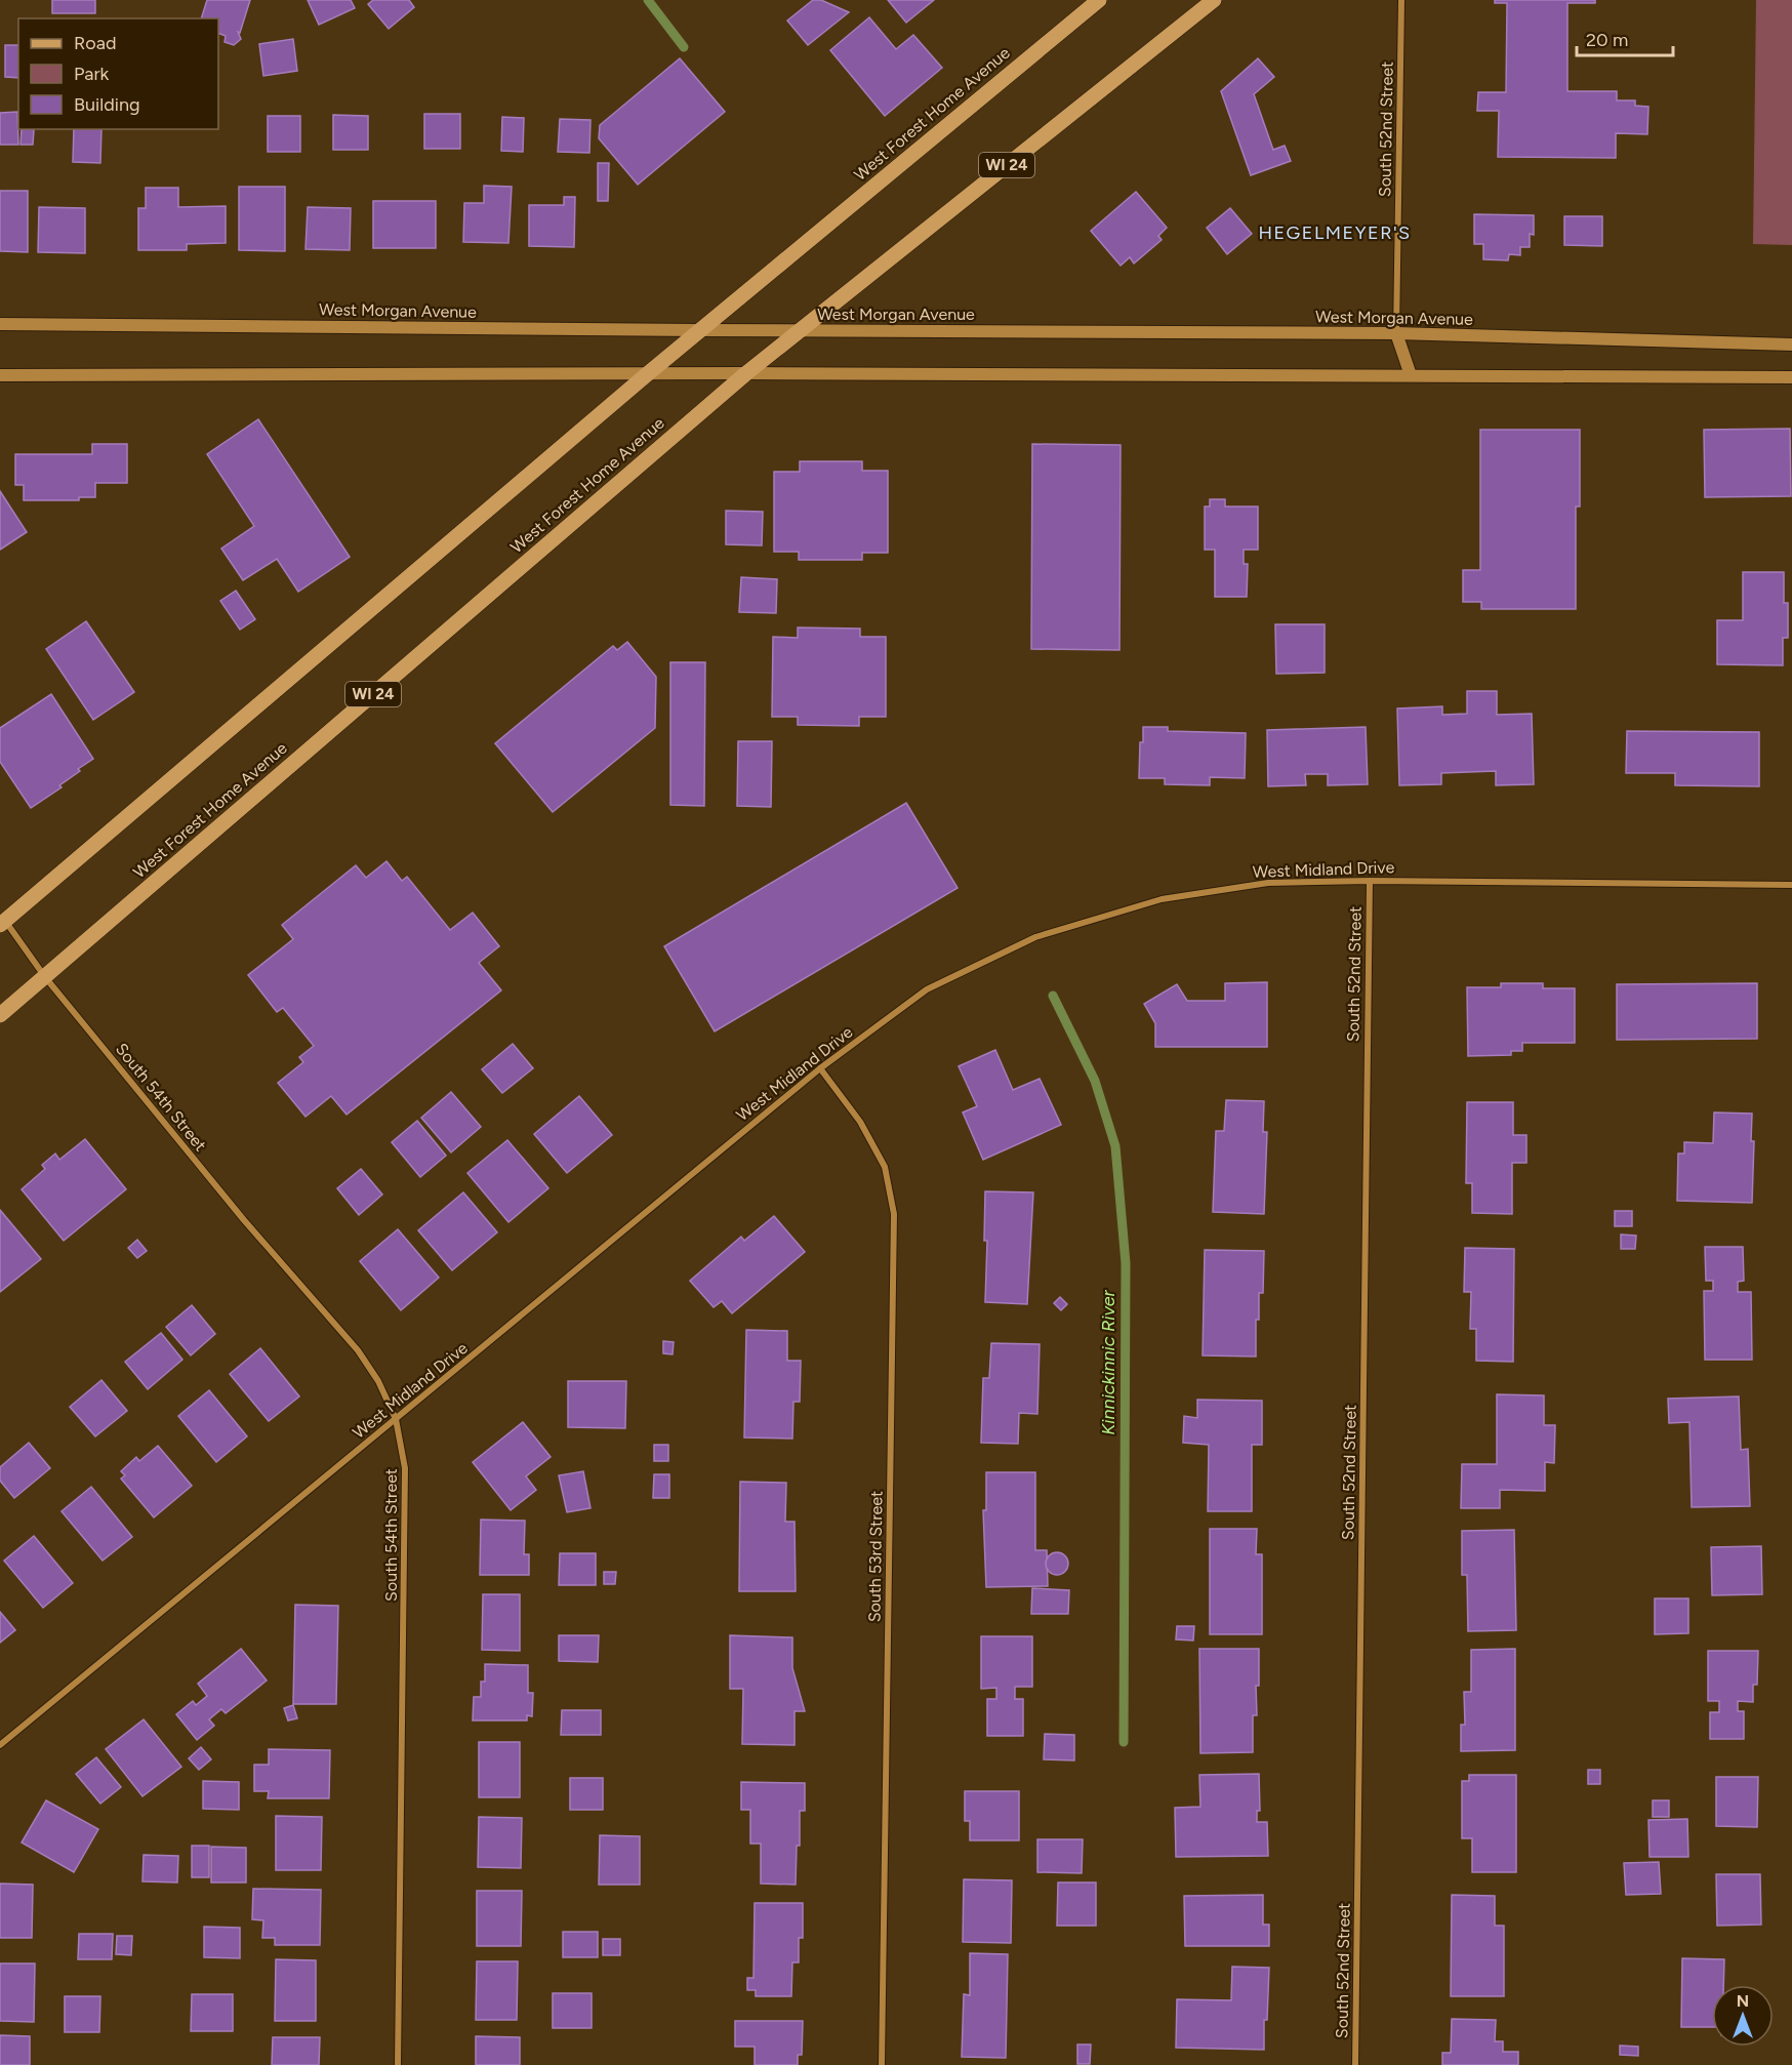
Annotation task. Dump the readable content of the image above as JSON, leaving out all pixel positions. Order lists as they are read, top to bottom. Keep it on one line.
{"streets":{"main road":["West Forest Home Avenue","WI 24"],"street":["South 52nd Street","West Morgan Avenue","West Midland Drive","South 54th Street","South 53rd Street"]},"crossings":[["West Forest Home Avenue","West Morgan Avenue"],["West Forest Home Avenue","South 54th Street"],["South 52nd Street","West Morgan Avenue"],["South 52nd Street","West Midland Drive"],["West Midland Drive","South 54th Street"],["West Midland Drive","South 53rd Street"]],"districts":["HEGELMEYER'S"],"water":["Kinnickinnic River"],"legend":["Road","Park","Building"],"scale_bar":"20 m","north":"top"}
